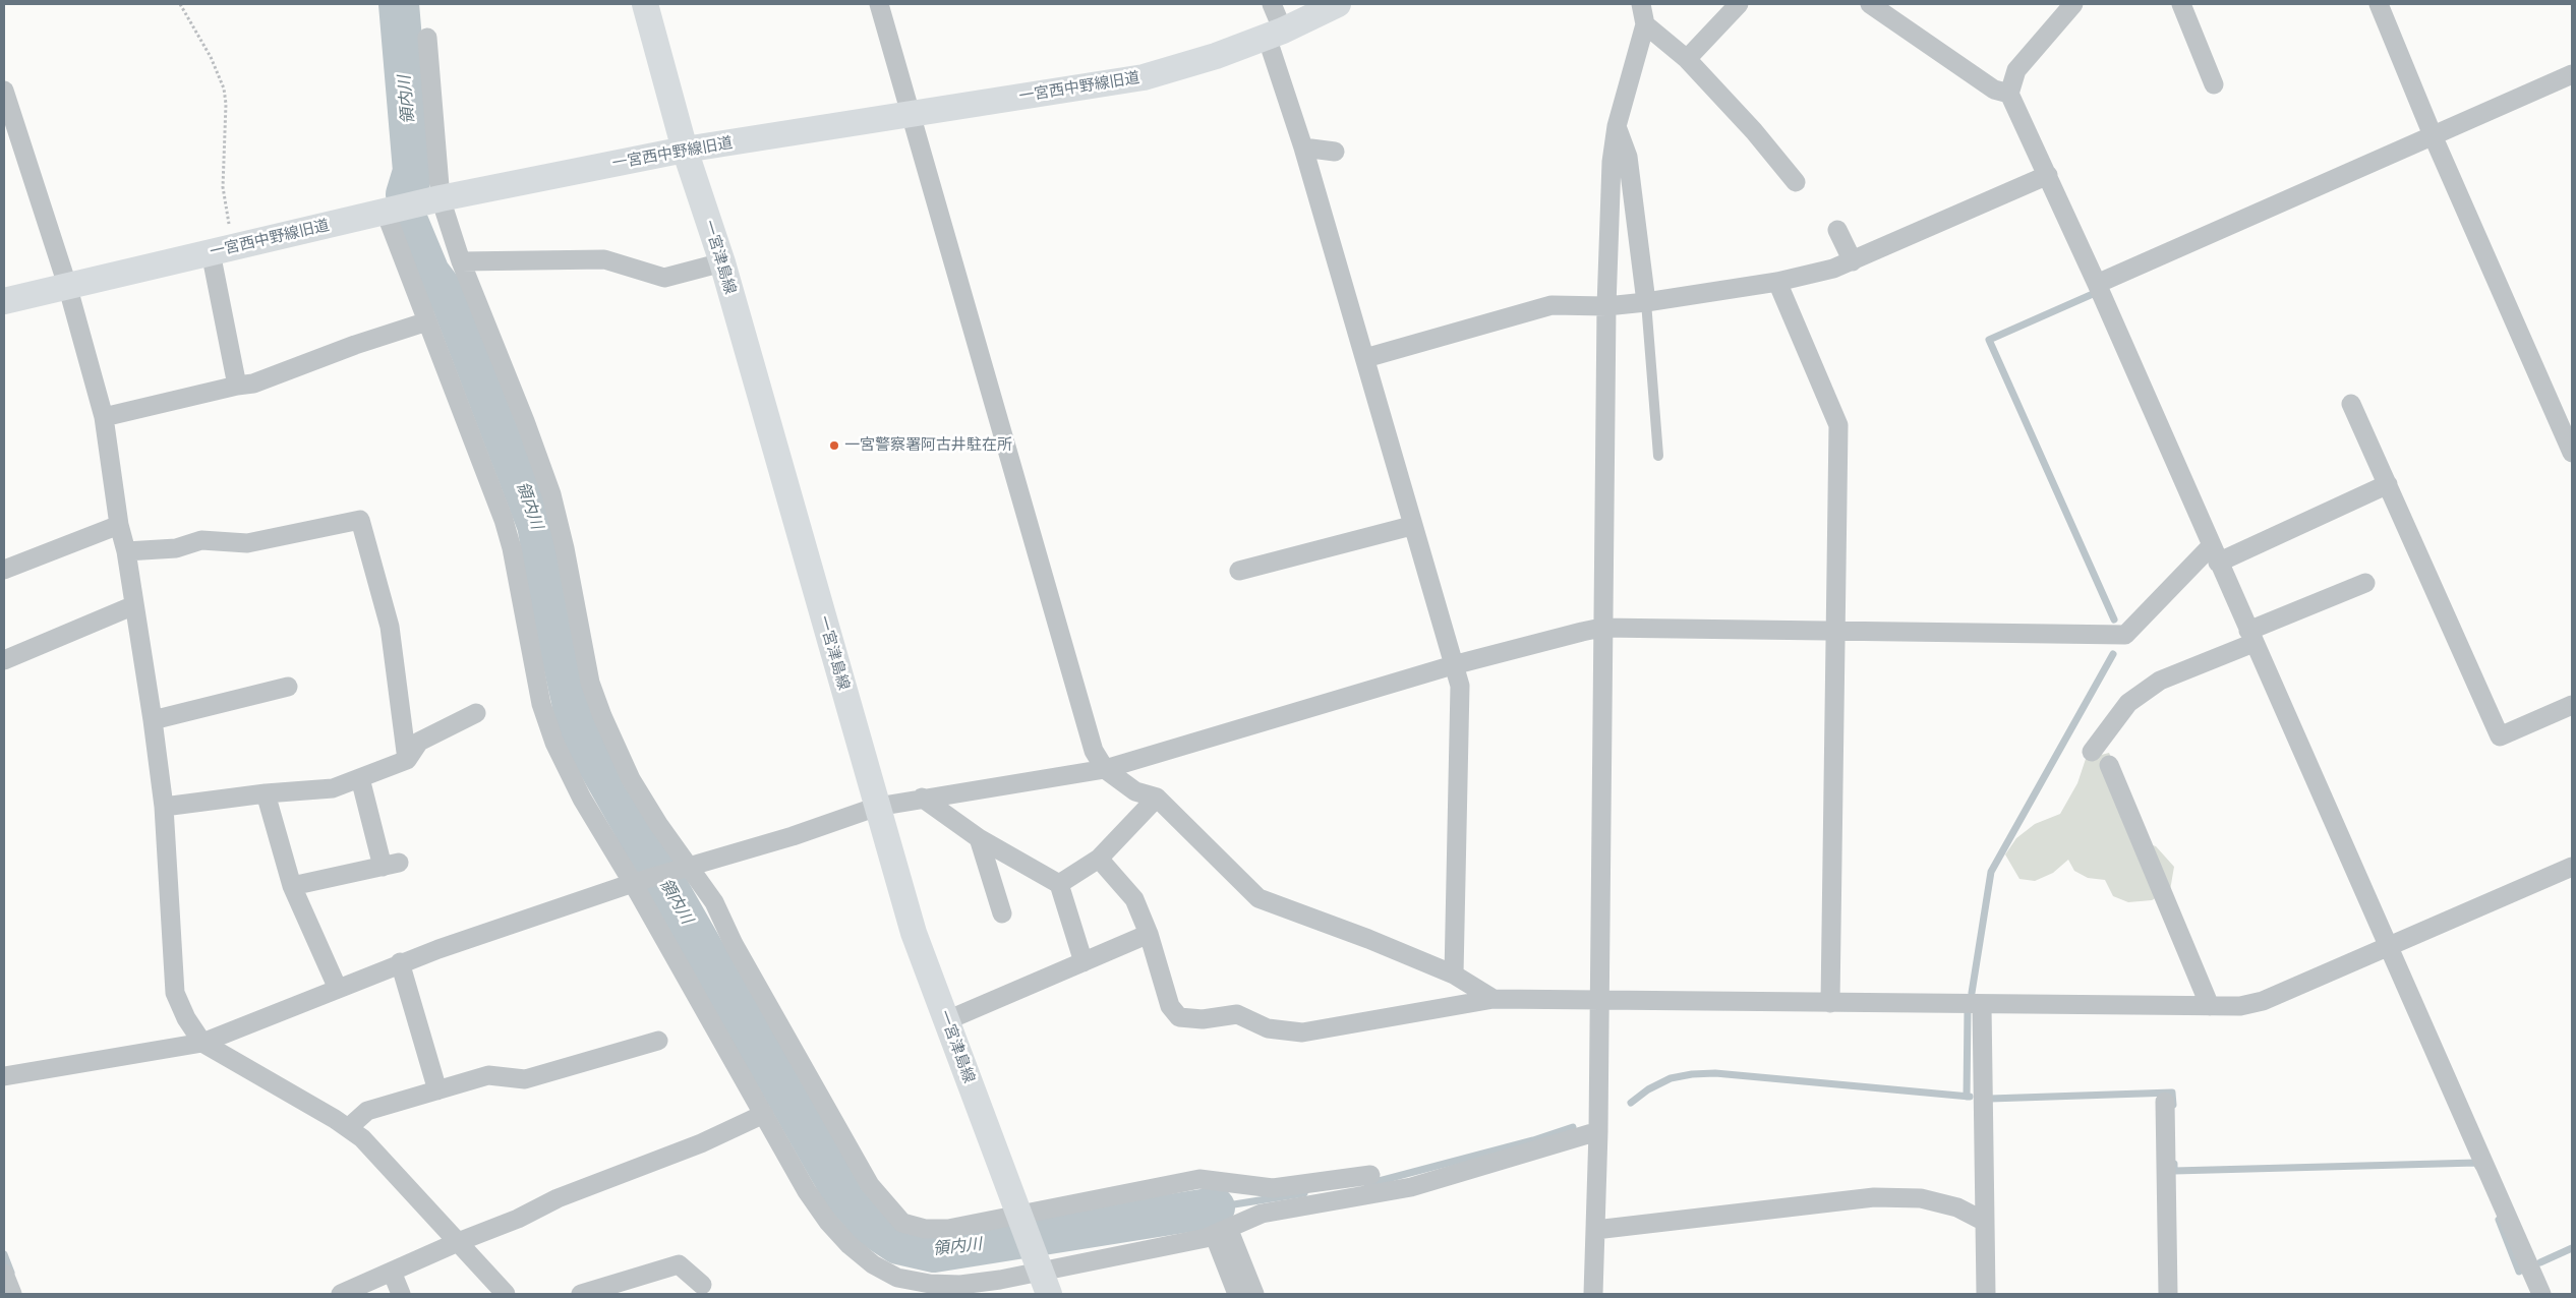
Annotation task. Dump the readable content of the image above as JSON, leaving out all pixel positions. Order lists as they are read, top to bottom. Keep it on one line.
{"streets":{"street":["一宮西中野線旧道","一宮津島線"]},"crossings":[["一宮西中野線旧道","一宮津島線"]],"water":["領内川"],"places":["一宮警察署阿古井駐在所"]}
